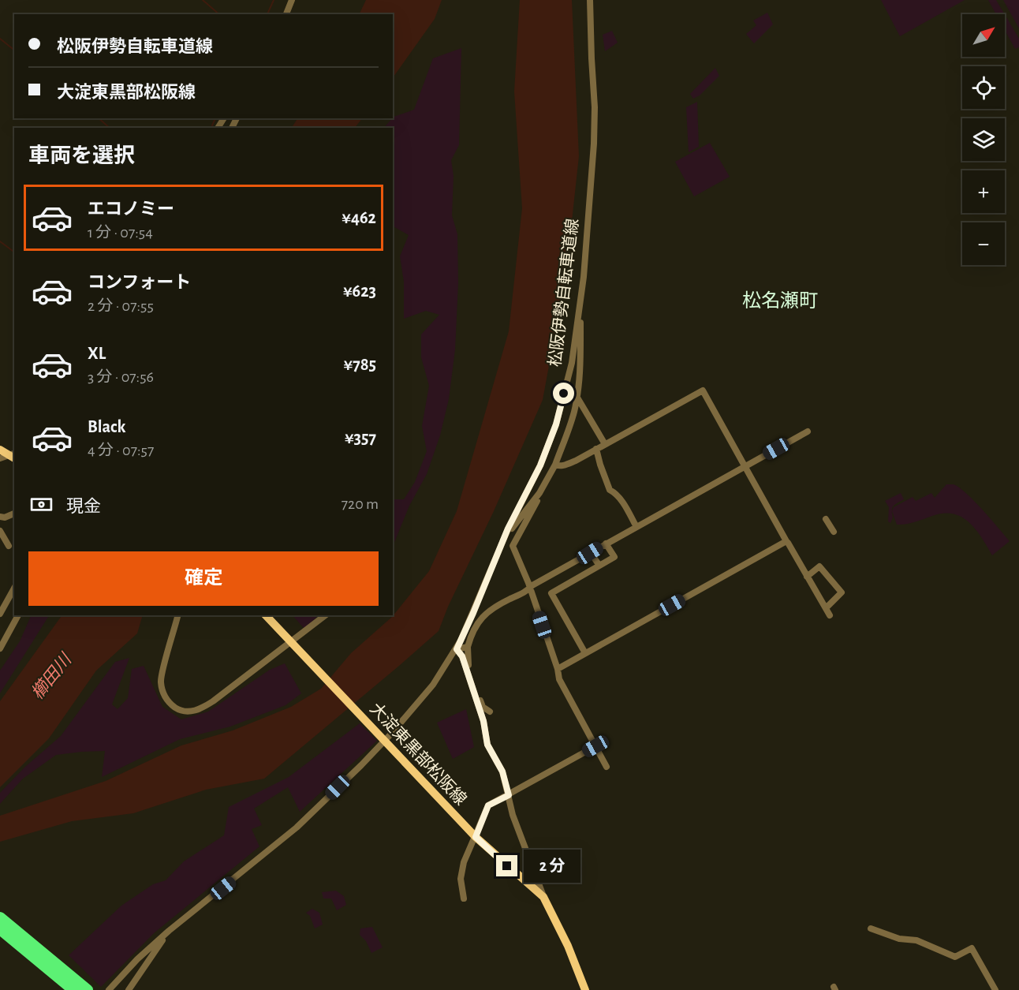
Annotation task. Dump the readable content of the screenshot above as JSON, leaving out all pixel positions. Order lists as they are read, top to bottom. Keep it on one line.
{"streets":{"main road":["大淀東黒部松阪線"],"street":["松阪伊勢自転車道線"]},"crossings":[["松阪伊勢自転車道線","大淀東黒部松阪線"]],"districts":["松名瀬町"],"water":["櫛田川"],"north":"top right","page":{"map_buttons":["+","−"],"banner":["松阪伊勢自転車道線","大淀東黒部松阪線"],"heading":"車両を選択","list":[{"name":"エコノミー","note":"1 分 · 07:54","value":"¥462"},{"name":"コンフォート","note":"2 分 · 07:55","value":"¥623"},{"name":"XL","note":"3 分 · 07:56","value":"¥785"},{"name":"Black","note":"4 分 · 07:57","value":"¥357"}],"pay":["現金","720 m"],"buttons":"確定","bubble":"2 分"}}
